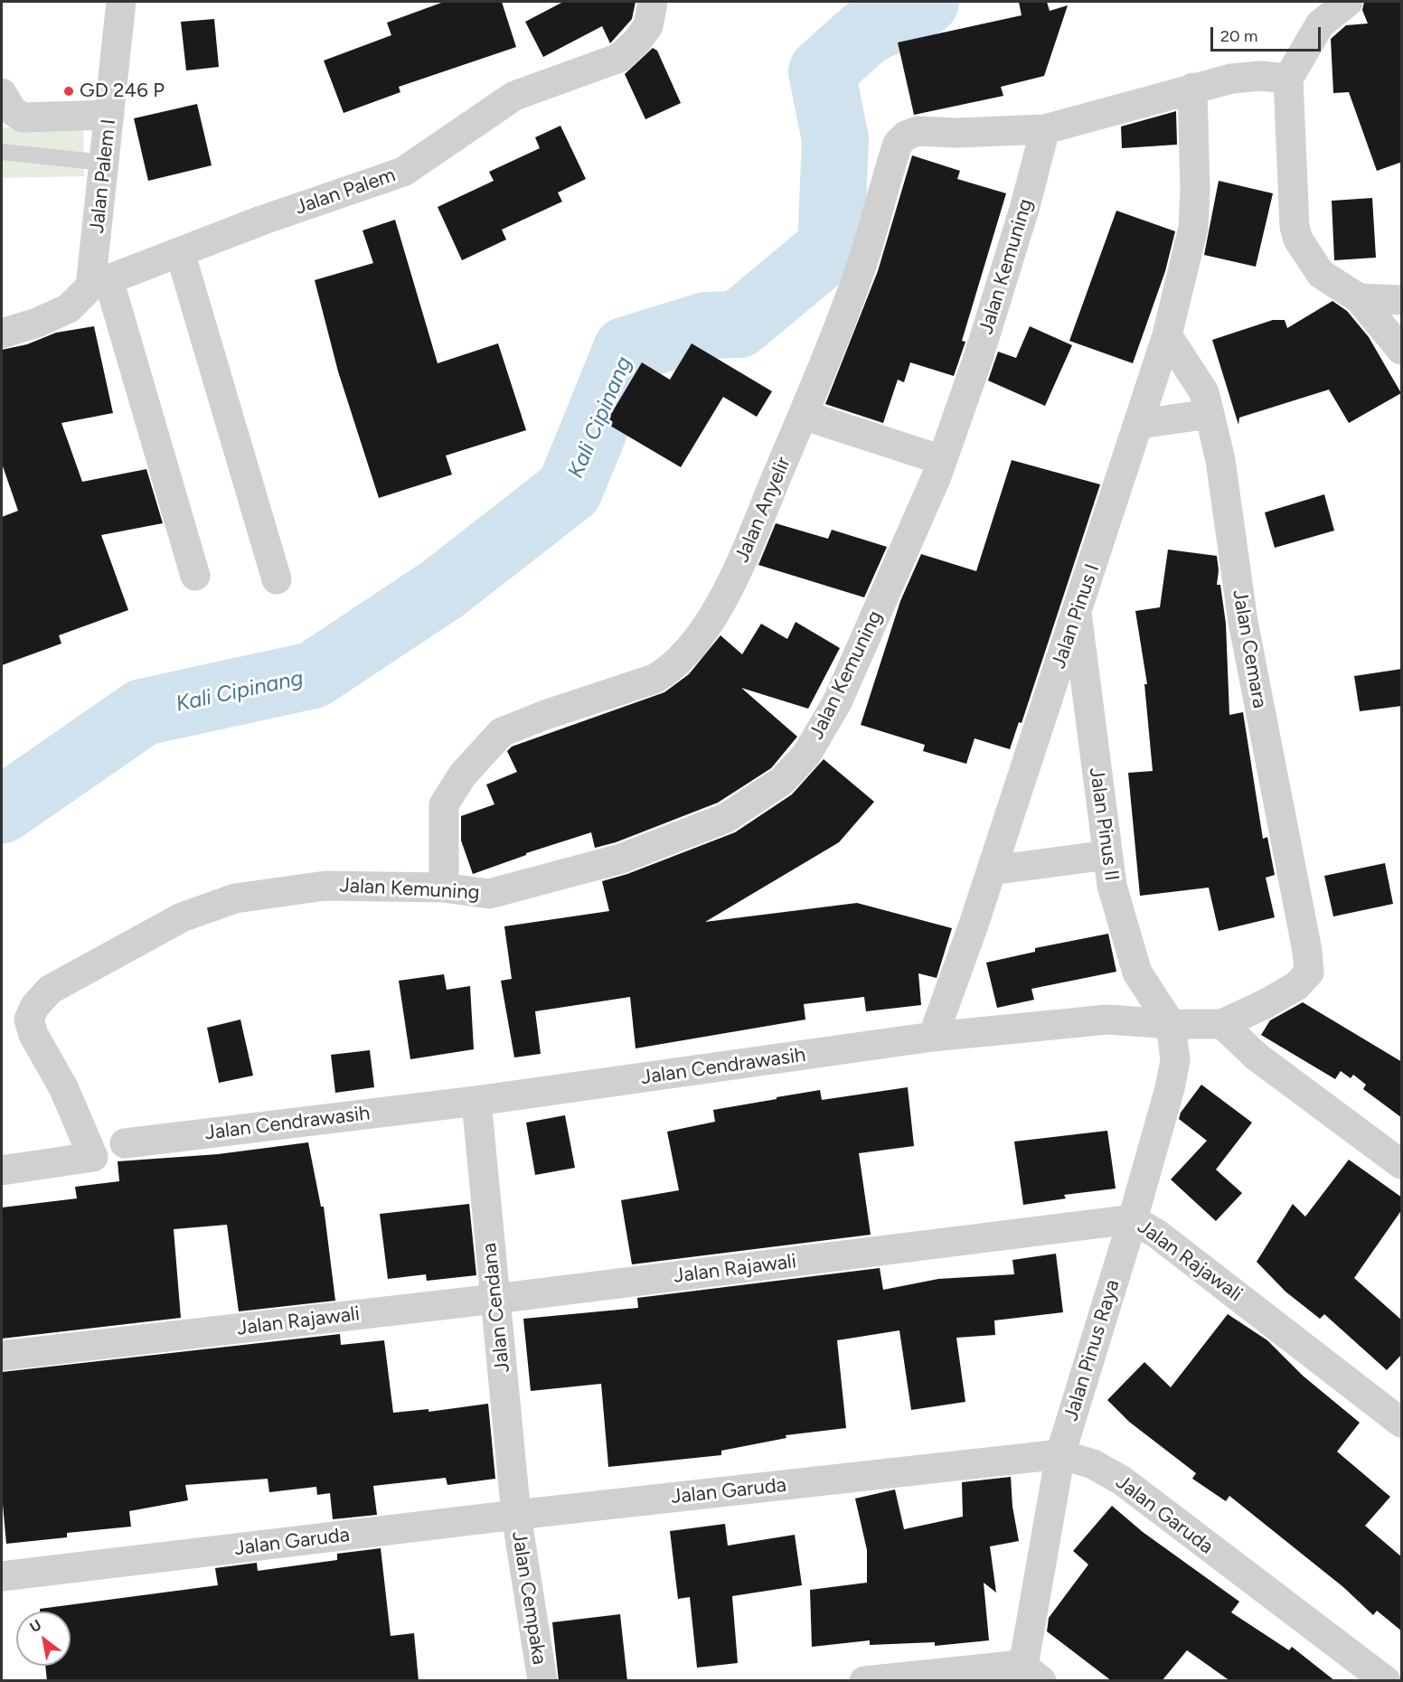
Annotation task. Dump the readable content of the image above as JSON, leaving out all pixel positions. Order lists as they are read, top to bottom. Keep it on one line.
{"streets":{"street":["Jalan Palem I","Jalan Palem","Jalan Kemuning","Jalan Anyelir","Jalan Pinus I","Jalan Cemara","Jalan Pinus II","Jalan Cendrawasih","Jalan Rajawali","Jalan Cendana","Jalan Pinus Raya","Jalan Garuda","Jalan Cempaka"]},"crossings":[["Jalan Palem I","Jalan Palem"],["Jalan Kemuning","Jalan Anyelir"],["Jalan Pinus I","Jalan Cemara"],["Jalan Pinus I","Jalan Pinus II"],["Jalan Pinus I","Jalan Cendrawasih"],["Jalan Cemara","Jalan Cendrawasih"],["Jalan Pinus II","Jalan Cendrawasih"],["Jalan Pinus II","Jalan Pinus Raya"],["Jalan Cendrawasih","Jalan Cendana"],["Jalan Cendrawasih","Jalan Pinus Raya"],["Jalan Rajawali","Jalan Cendana"],["Jalan Rajawali","Jalan Pinus Raya"],["Jalan Cendana","Jalan Garuda"],["Jalan Cendana","Jalan Cempaka"],["Jalan Pinus Raya","Jalan Garuda"],["Jalan Garuda","Jalan Cempaka"]],"water":["Kali Cipinang"],"places":["GD 246 P"],"scale_bar":"20 m","north":"top left"}
